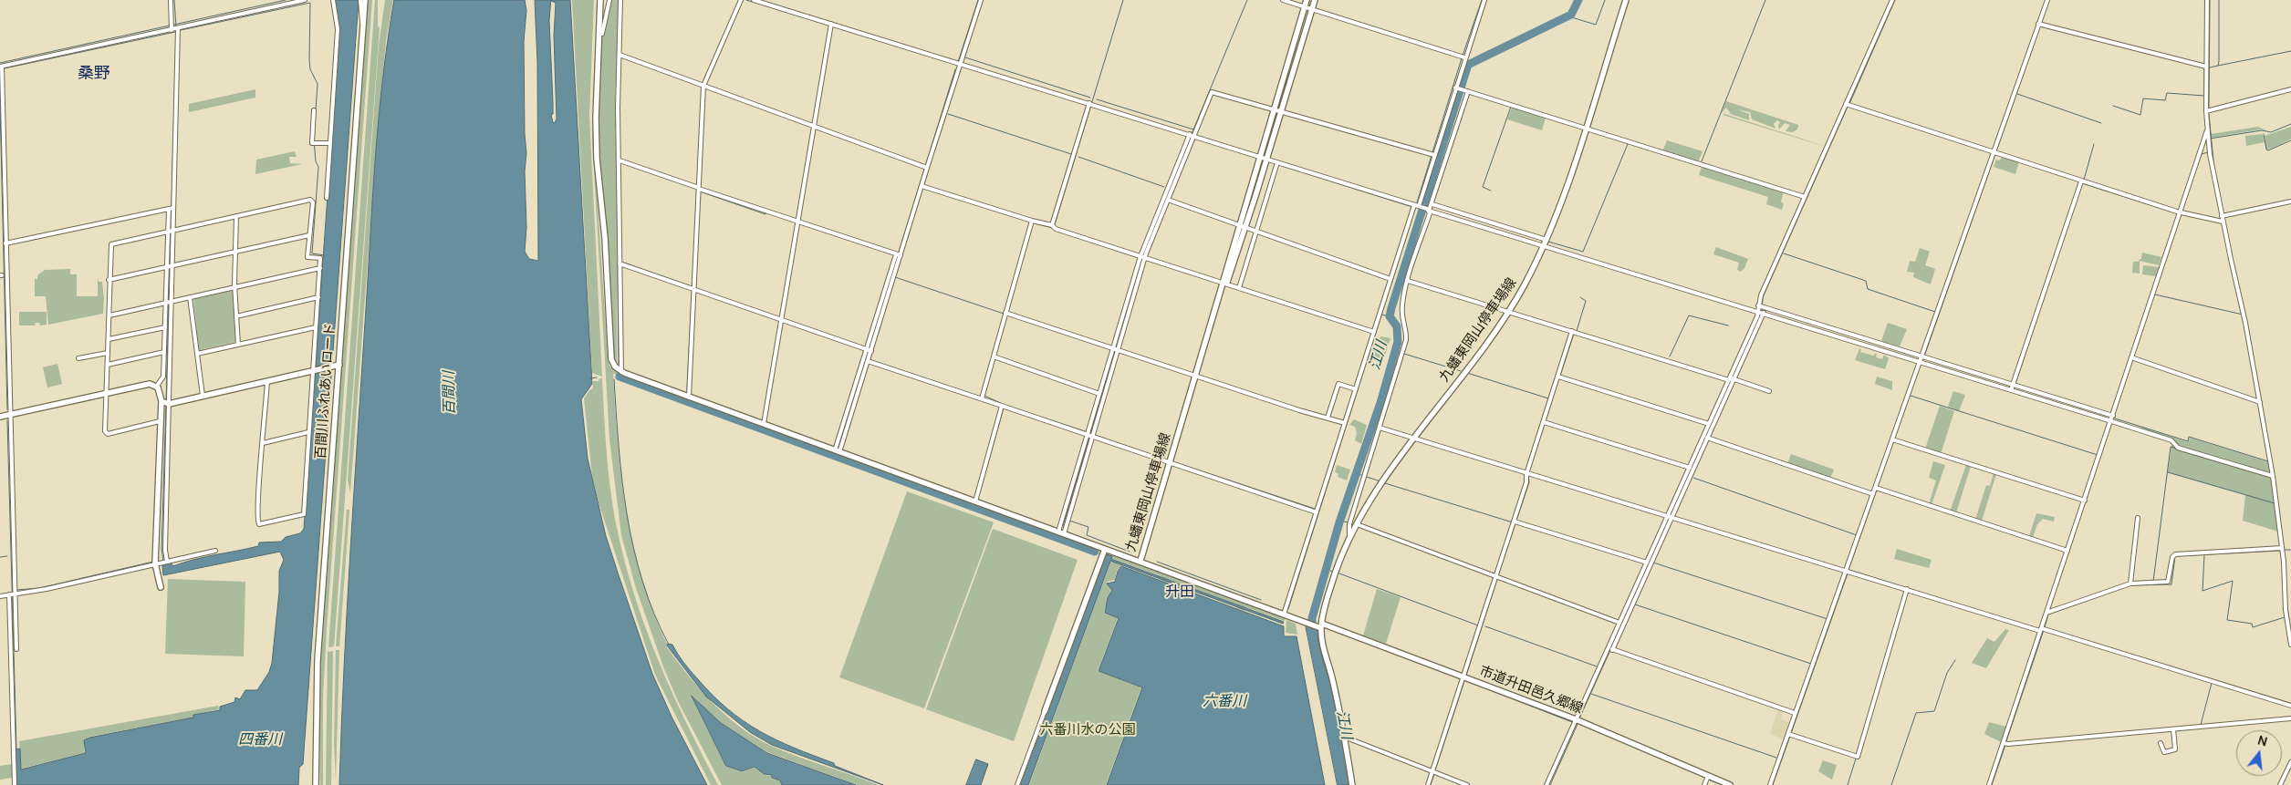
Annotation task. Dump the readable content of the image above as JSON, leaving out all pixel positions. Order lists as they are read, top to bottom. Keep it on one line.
{"streets":{"street":["九蟠東岡山停車場線","百間川ふれあいロード","市道升田邑久郷線"]},"crossings":[["九蟠東岡山停車場線","市道升田邑久郷線"]],"districts":["桑野","升田"],"water":["江川","百間川","六番川","四番川"],"parks":["六番川水の公園"],"north":"top"}
